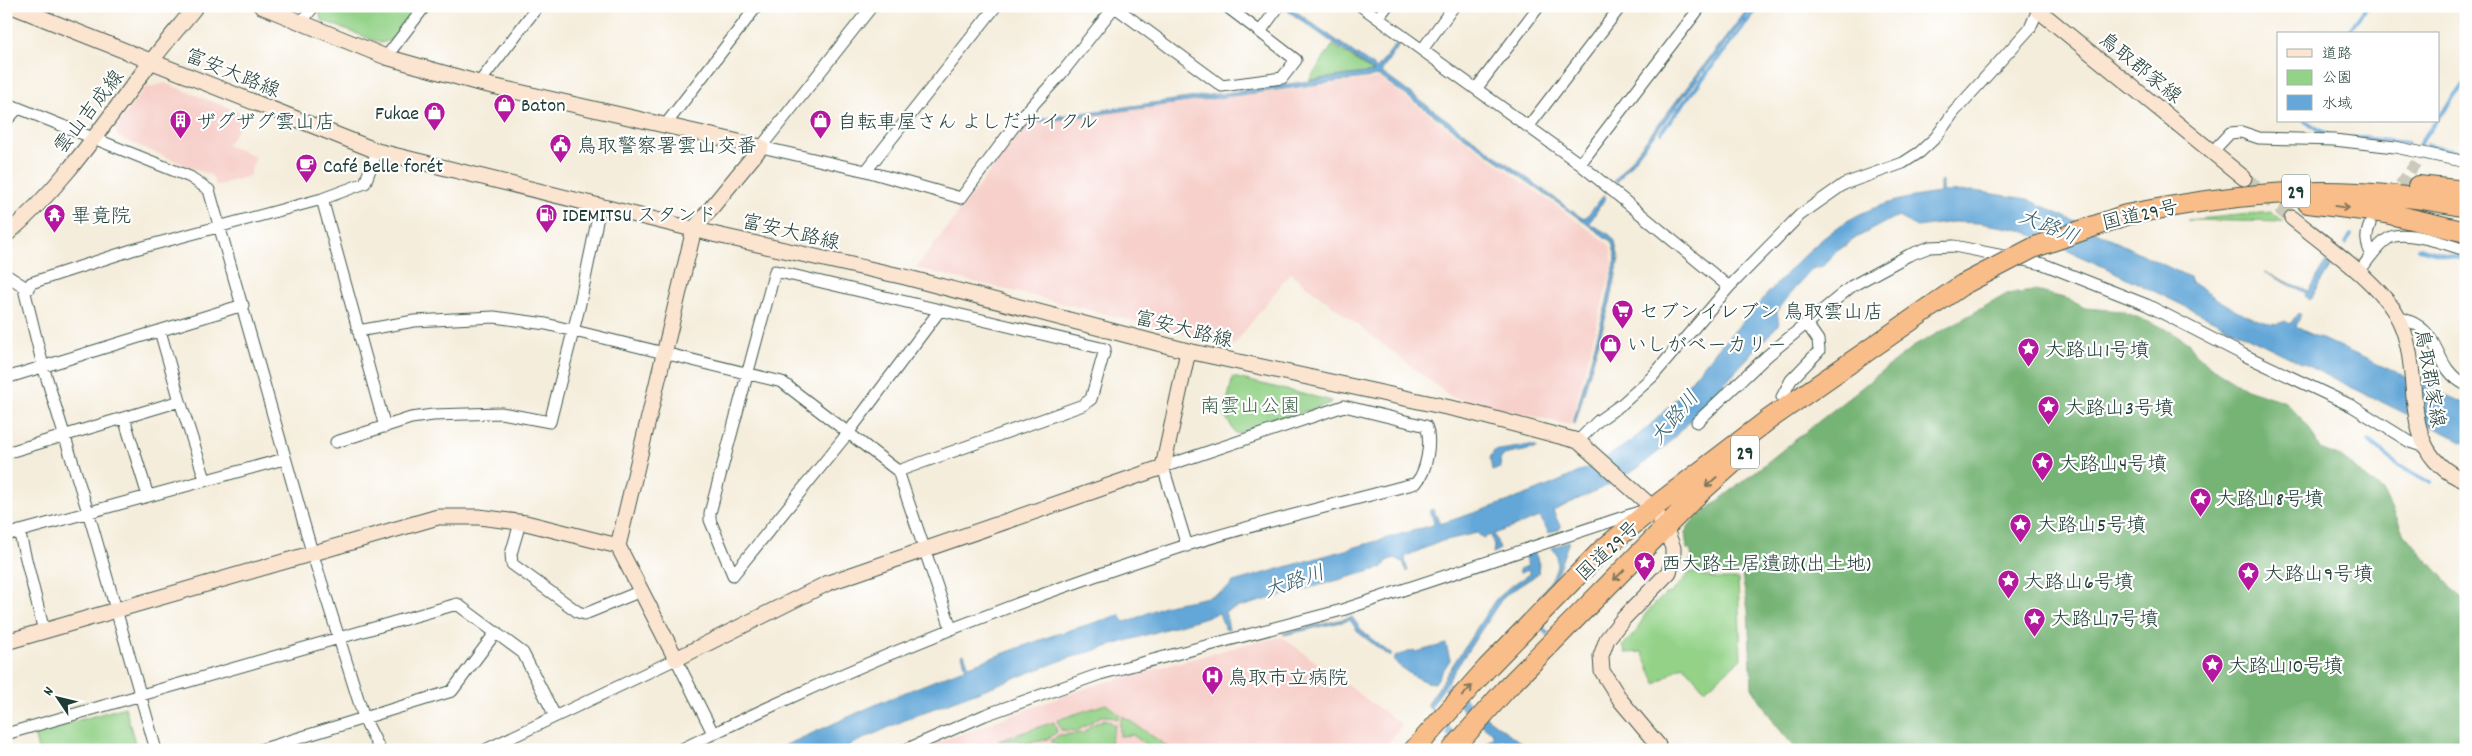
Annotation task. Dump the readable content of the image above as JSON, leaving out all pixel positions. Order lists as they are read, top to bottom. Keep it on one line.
{"streets":{"highway":["29","国道29号"],"street":["鳥取郡家線","富安大路線","雲山吉成線"]},"crossings":[["富安大路線","雲山吉成線"]],"water":["大路川"],"parks":["南雲山公園"],"places":{"shop":["Baton","Fukae","自転車屋さん よしだサイクル","いしがベーカリー"],"building":["ザグザグ雲山店"],"public building":["鳥取警察署雲山交番"],"cafe":["Café Belle forét"],"fuel station":["IDEMITSU スタンド"],"temple":["畢竟院"],"supermarket":["セブンイレブン 鳥取雲山店"],"place":["大路山1号墳","大路山3号墳","大路山4号墳","大路山8号墳","大路山5号墳","西大路土居遺跡(出土地)","大路山9号墳","大路山6号墳","大路山7号墳","大路山10号墳"],"hospital":["鳥取市立病院"]},"legend":["道路","公園","水域"],"north":"top left"}
